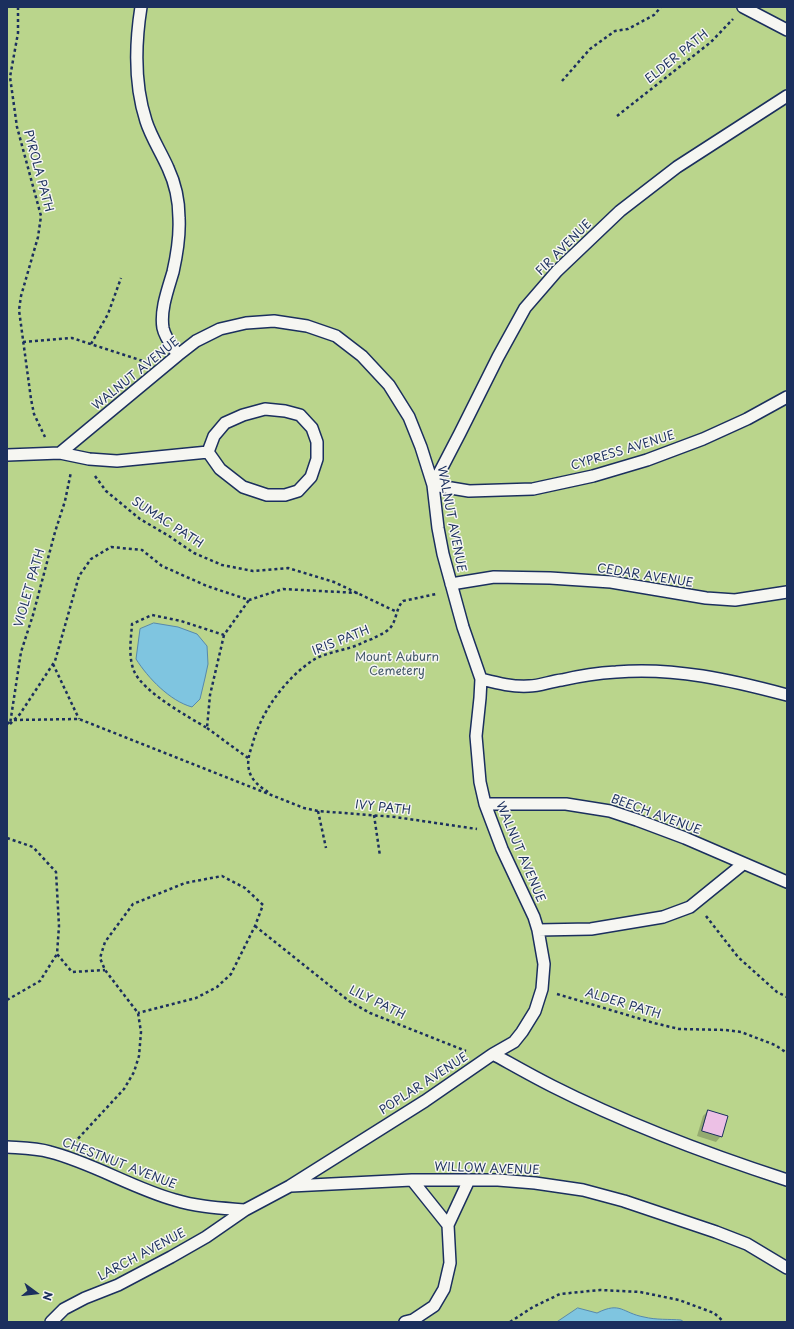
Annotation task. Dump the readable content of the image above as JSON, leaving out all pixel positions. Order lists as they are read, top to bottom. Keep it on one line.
{"streets":{"lane":["FIR AVENUE","WALNUT AVENUE","CYPRESS AVENUE","CEDAR AVENUE","BEECH AVENUE","POPLAR AVENUE","CHESTNUT AVENUE","WILLOW AVENUE","LARCH AVENUE"],"path":["ELDER PATH","PYROLA PATH","SUMAC PATH","VIOLET PATH","IRIS PATH","IVY PATH","LILY PATH","ALDER PATH"]},"crossings":[["PYROLA PATH","WALNUT AVENUE"],["FIR AVENUE","WALNUT AVENUE"],["FIR AVENUE","CYPRESS AVENUE"],["WALNUT AVENUE","CYPRESS AVENUE"],["WALNUT AVENUE","CEDAR AVENUE"],["WALNUT AVENUE","IVY PATH"],["WALNUT AVENUE","BEECH AVENUE"],["WALNUT AVENUE","POPLAR AVENUE"],["SUMAC PATH","VIOLET PATH"],["SUMAC PATH","IRIS PATH"],["IRIS PATH","IVY PATH"],["LILY PATH","POPLAR AVENUE"],["ALDER PATH","POPLAR AVENUE"],["POPLAR AVENUE","CHESTNUT AVENUE"],["POPLAR AVENUE","WILLOW AVENUE"],["POPLAR AVENUE","LARCH AVENUE"],["CHESTNUT AVENUE","LARCH AVENUE"]],"parks":["Mount Auburn Cemetery"],"north":"right"}
